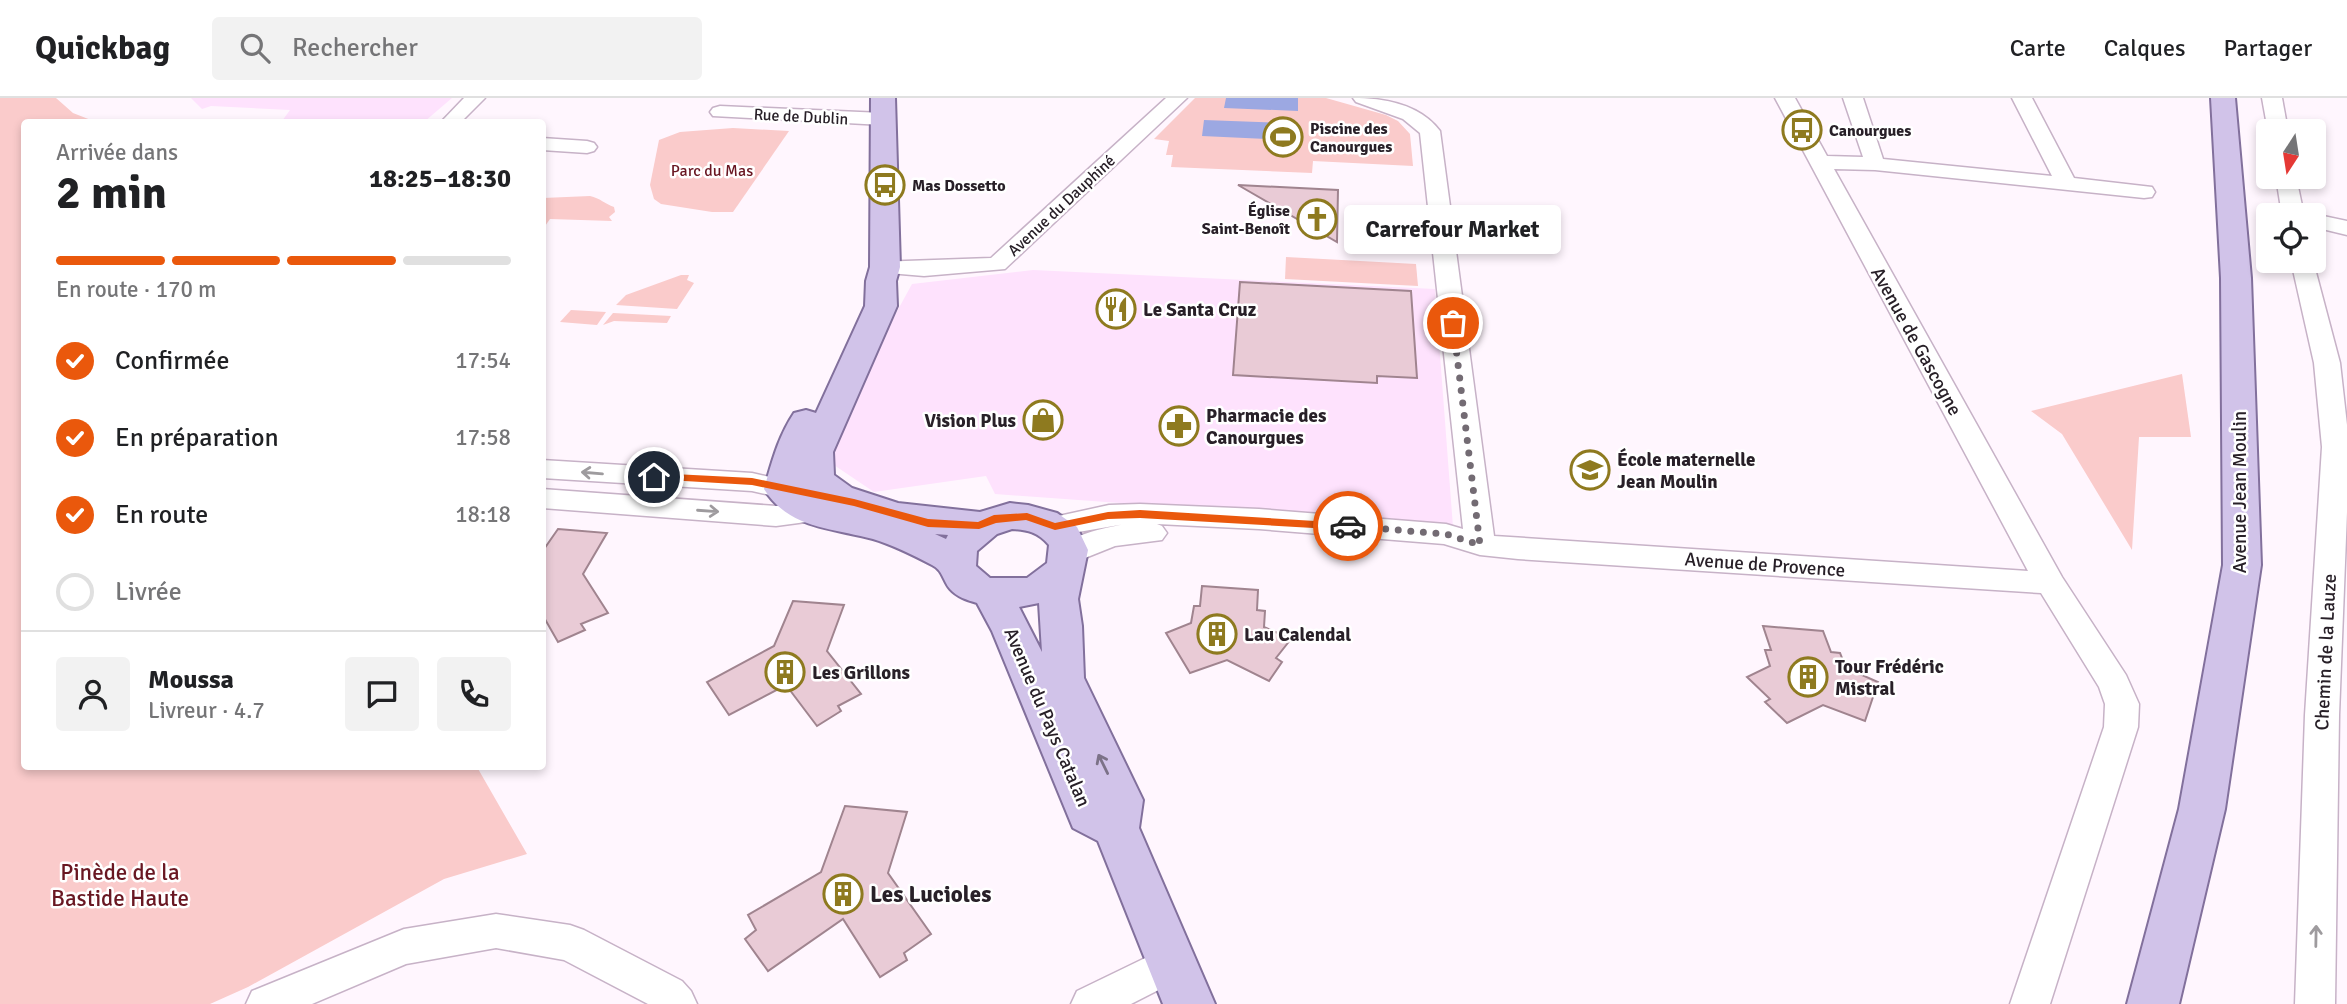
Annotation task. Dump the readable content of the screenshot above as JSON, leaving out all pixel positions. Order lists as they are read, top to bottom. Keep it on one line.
{"streets":{"main road":["Avenue Jean Moulin","Avenue du Pays Catalan"],"street":["Rue de Dublin","Avenue du Dauphiné","Avenue de Gascogne","Avenue de Provence","Chemin de la Lauze"]},"crossings":[["Avenue de Gascogne","Avenue de Provence"],["Avenue de Provence","Avenue du Pays Catalan"]],"one_way":["Chemin de la Lauze"],"parks":["Parc du Mas","Pinède de la Bastide Haute"],"places":{"bus stop":["Canourgues","Mas Dossetto"],"sports":["Piscine des Canourgues"],"church":["Église Saint-Benoît"],"restaurant":["Le Santa Cruz"],"other":["Carrefour Market"],"shop":["Vision Plus"],"pharmacy":["Pharmacie des Canourgues"],"school or university":["École maternelle Jean Moulin"],"building":["Lau Calendal","Les Grillons","Tour Frédéric Mistral","Les Lucioles"]},"north":"bottom","page":{"header":"Quickbag","search":"Rechercher","nav":["Carte","Calques","Partager"],"heading":["2 min","Arrivée dans","18:25–18:30"],"panel":["Moussa","Livreur · 4.7"],"bubble":"Carrefour Market","bar":"En route · 170 m","list":[["Confirmée","17:54"],["En préparation","17:58"],["En route","18:18"],"Livrée"]}}
